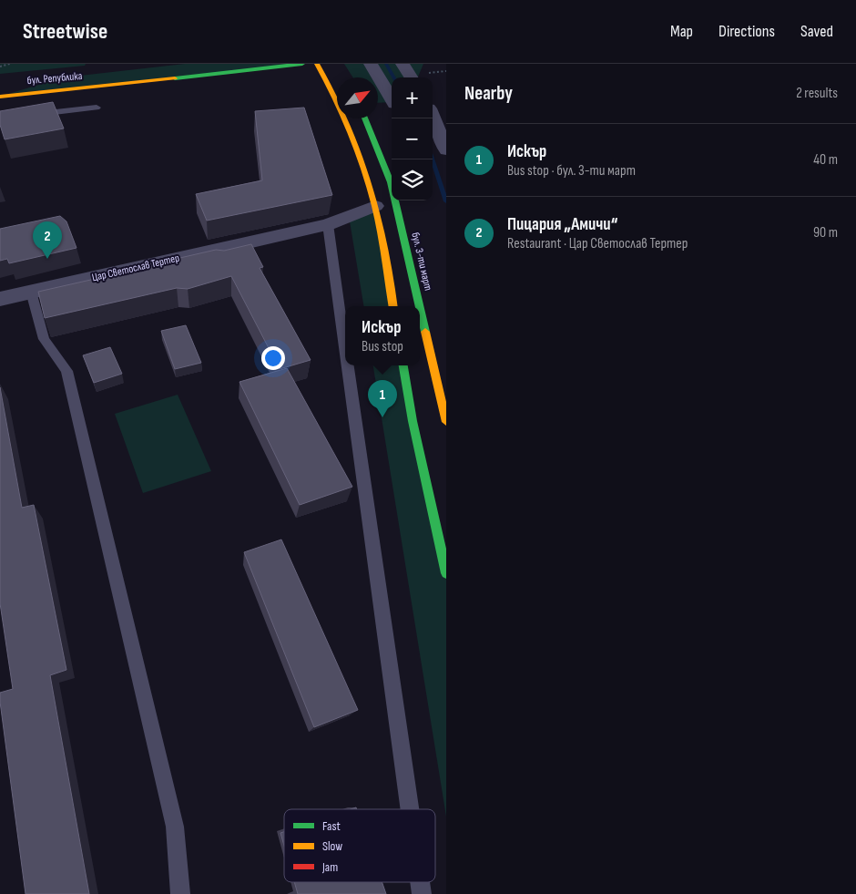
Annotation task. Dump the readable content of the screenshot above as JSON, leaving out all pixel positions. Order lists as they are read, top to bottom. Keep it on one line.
{"streets":{"street":["бул. Република","бул. 3-ти март","Цар Светослав Тертер"]},"legend":["Fast","Slow","Jam"],"north":"top right","page":{"header":"Streetwise","nav":["Map","Directions","Saved"],"heading":["Nearby","2 results"],"map_buttons":["+","−"],"list":[{"mark":"1","name":"Искър","note":"Bus stop · бул. 3-ти март","value":"40 m"},{"mark":"2","name":"Пицария „Амичи“","note":"Restaurant · Цар Светослав Тертер","value":"90 m"}],"pins":["2","1"],"popup":["Искър","Bus stop"]}}
